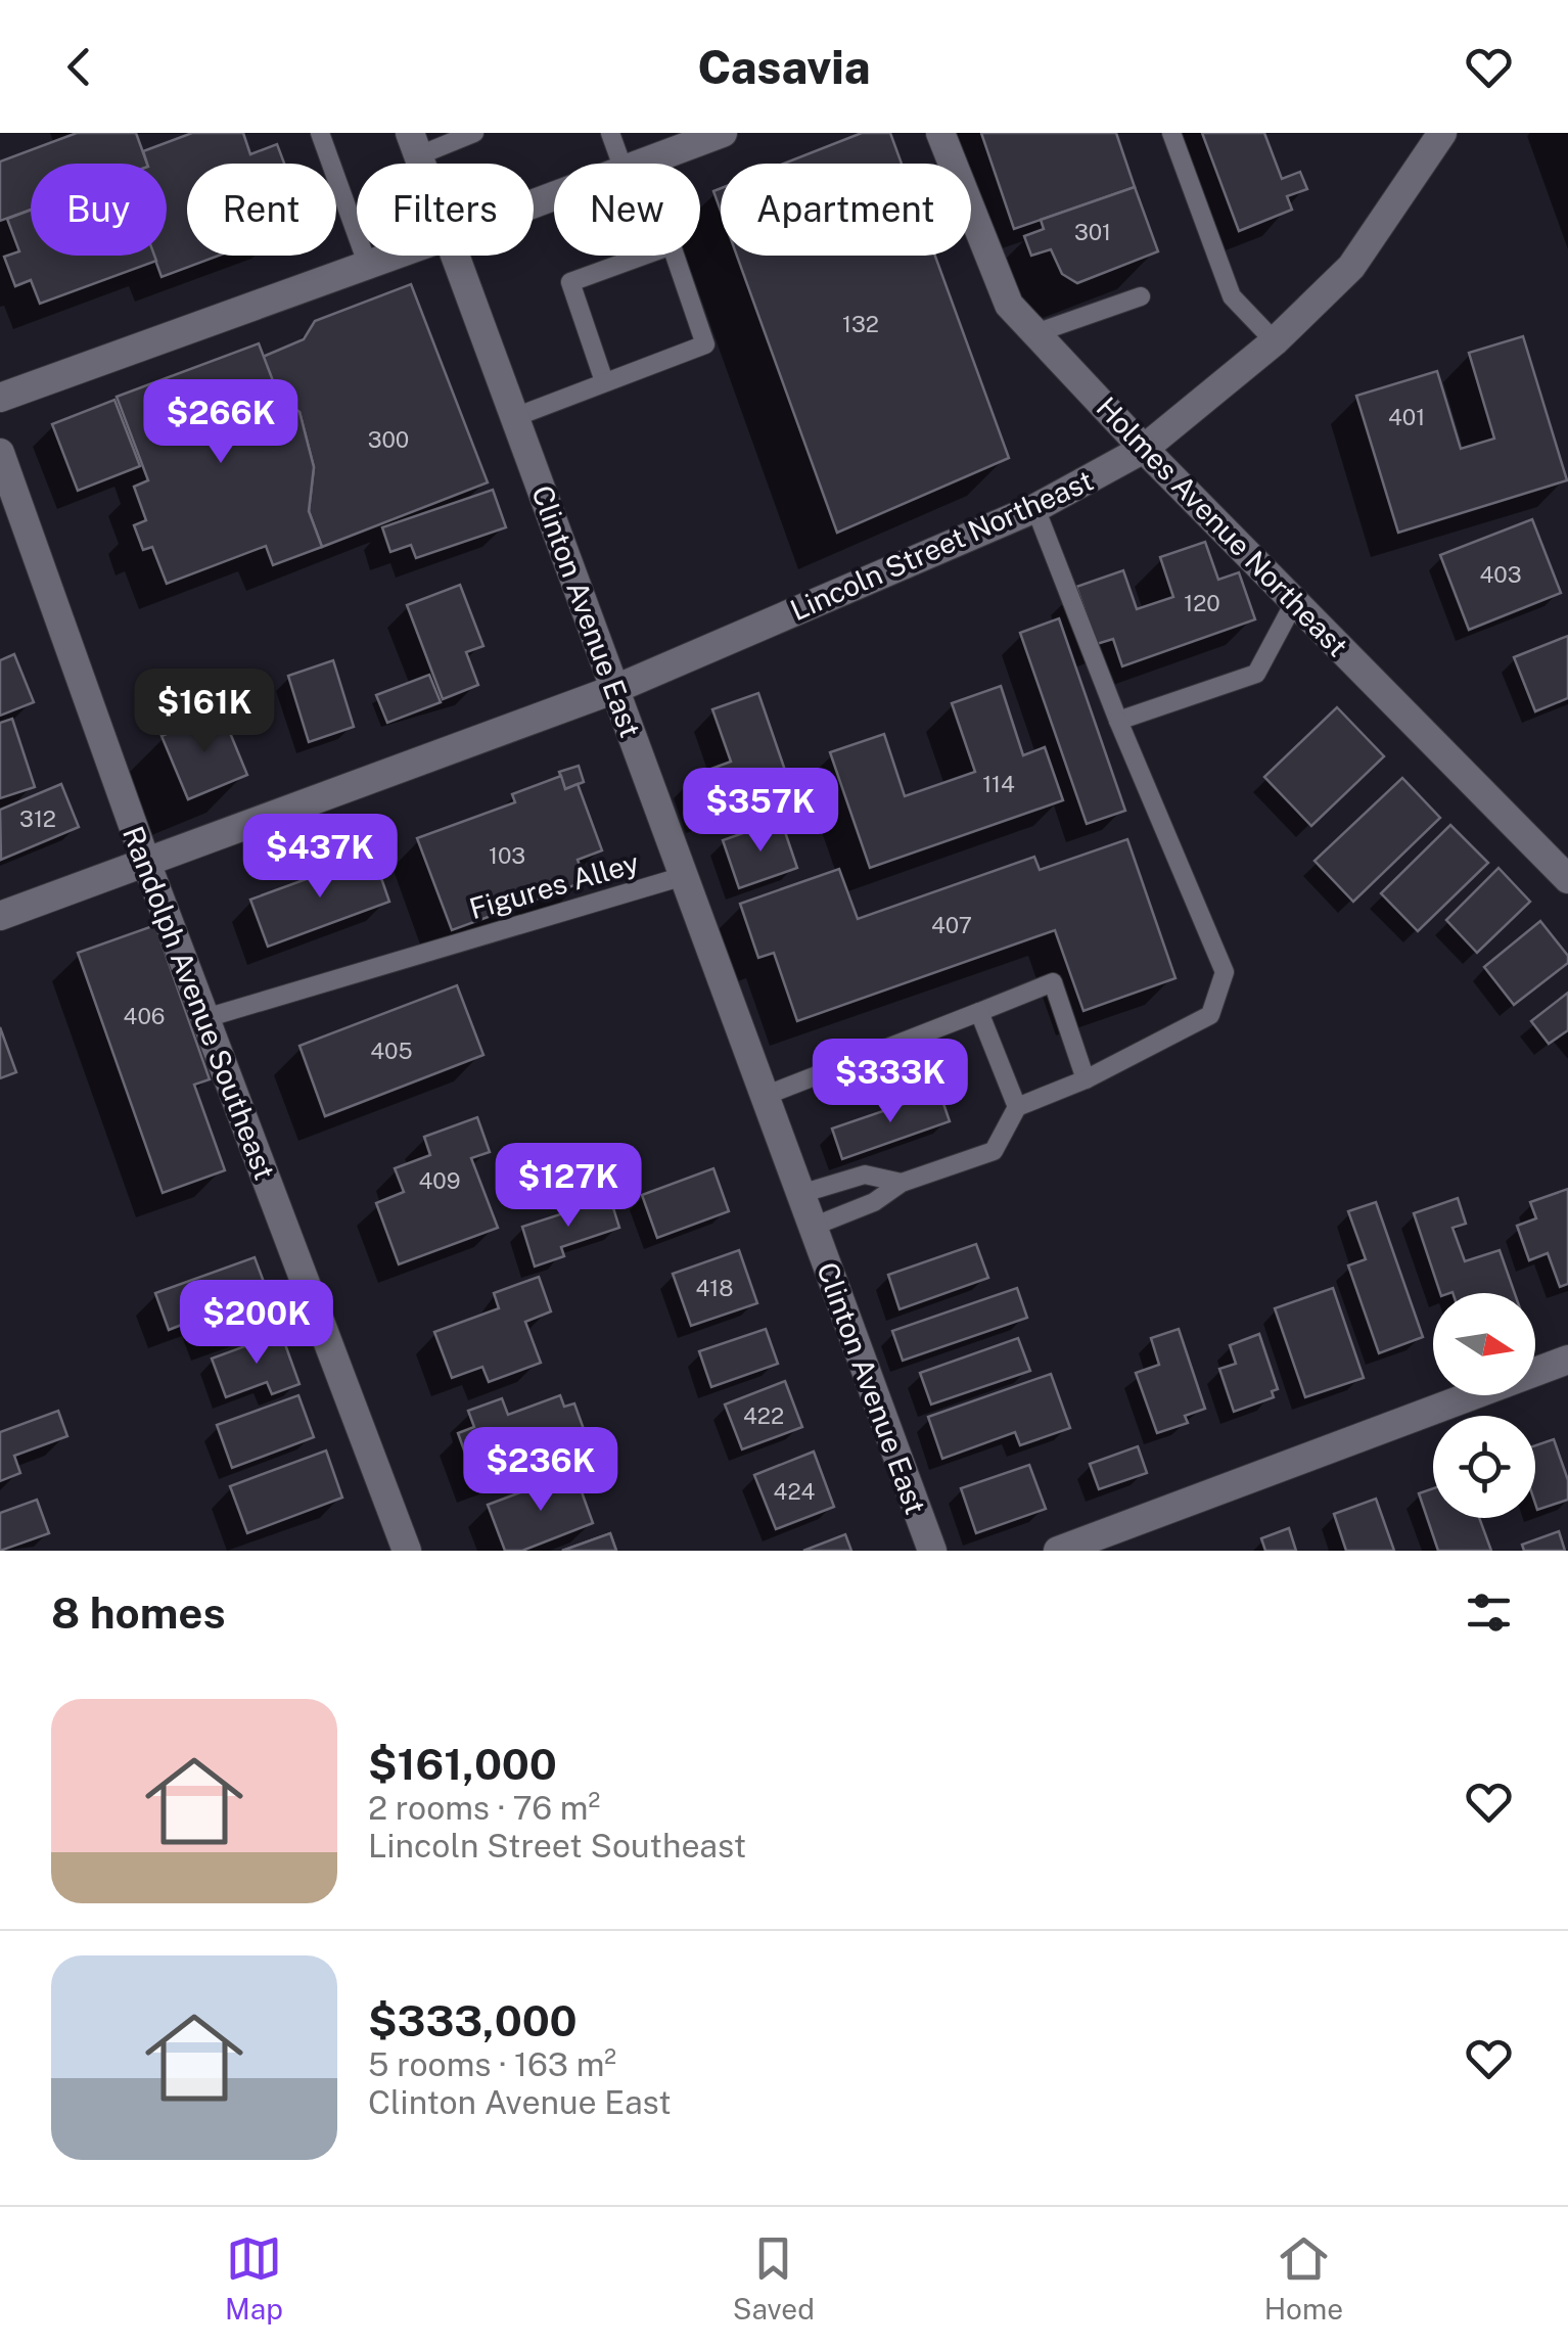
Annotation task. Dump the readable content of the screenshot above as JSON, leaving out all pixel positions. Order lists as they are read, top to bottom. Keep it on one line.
{"streets":{"street":["Holmes Avenue Northeast","Lincoln Street Northeast","Clinton Avenue East","Randolph Avenue Southeast"],"lane":["Figures Alley"]},"crossings":[["Holmes Avenue Northeast","Lincoln Street Northeast"],["Lincoln Street Northeast","Clinton Avenue East"],["Lincoln Street Northeast","Randolph Avenue Southeast"],["Clinton Avenue East","Figures Alley"],["Figures Alley","Randolph Avenue Southeast"]],"house_numbers":["301","132","401","300","403","120","114","312","103","407","406","405","409","418","422","424"],"north":"right","page":{"header":"Casavia","chip":["Buy","Rent","Filters","New","Apartment"],"price":["$266K","$161K","$357K","$437K","$333K","$127K","$200K","$236K"],"heading":"8 homes","list":[{"name":"$161,000","note":"2 rooms · 76 m² · Lincoln Street Southeast"},{"name":"$333,000","note":"5 rooms · 163 m² · Clinton Avenue East"}],"tabs":["Map","Saved","Home"]}}
